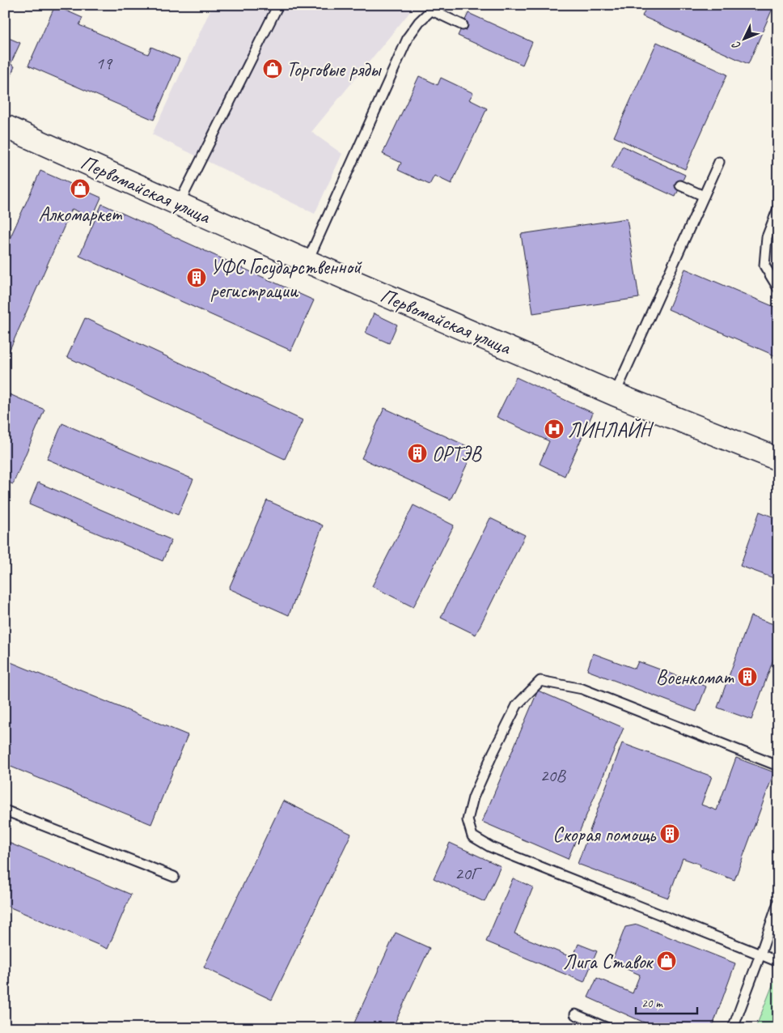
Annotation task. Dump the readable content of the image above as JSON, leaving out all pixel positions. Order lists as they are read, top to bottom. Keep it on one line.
{"streets":{"street":["Первомайская улица"]},"places":{"shop":["Торговые ряды","Алкомаркет","Лига Ставок"],"building":["УФС Государственной регистрации","ОРТЭВ","Военкомат","Скорая помощь"],"hospital":["ЛИНЛАЙН"]},"house_numbers":["19","20В","20Г"],"scale_bar":"20 m","north":"bottom left"}
